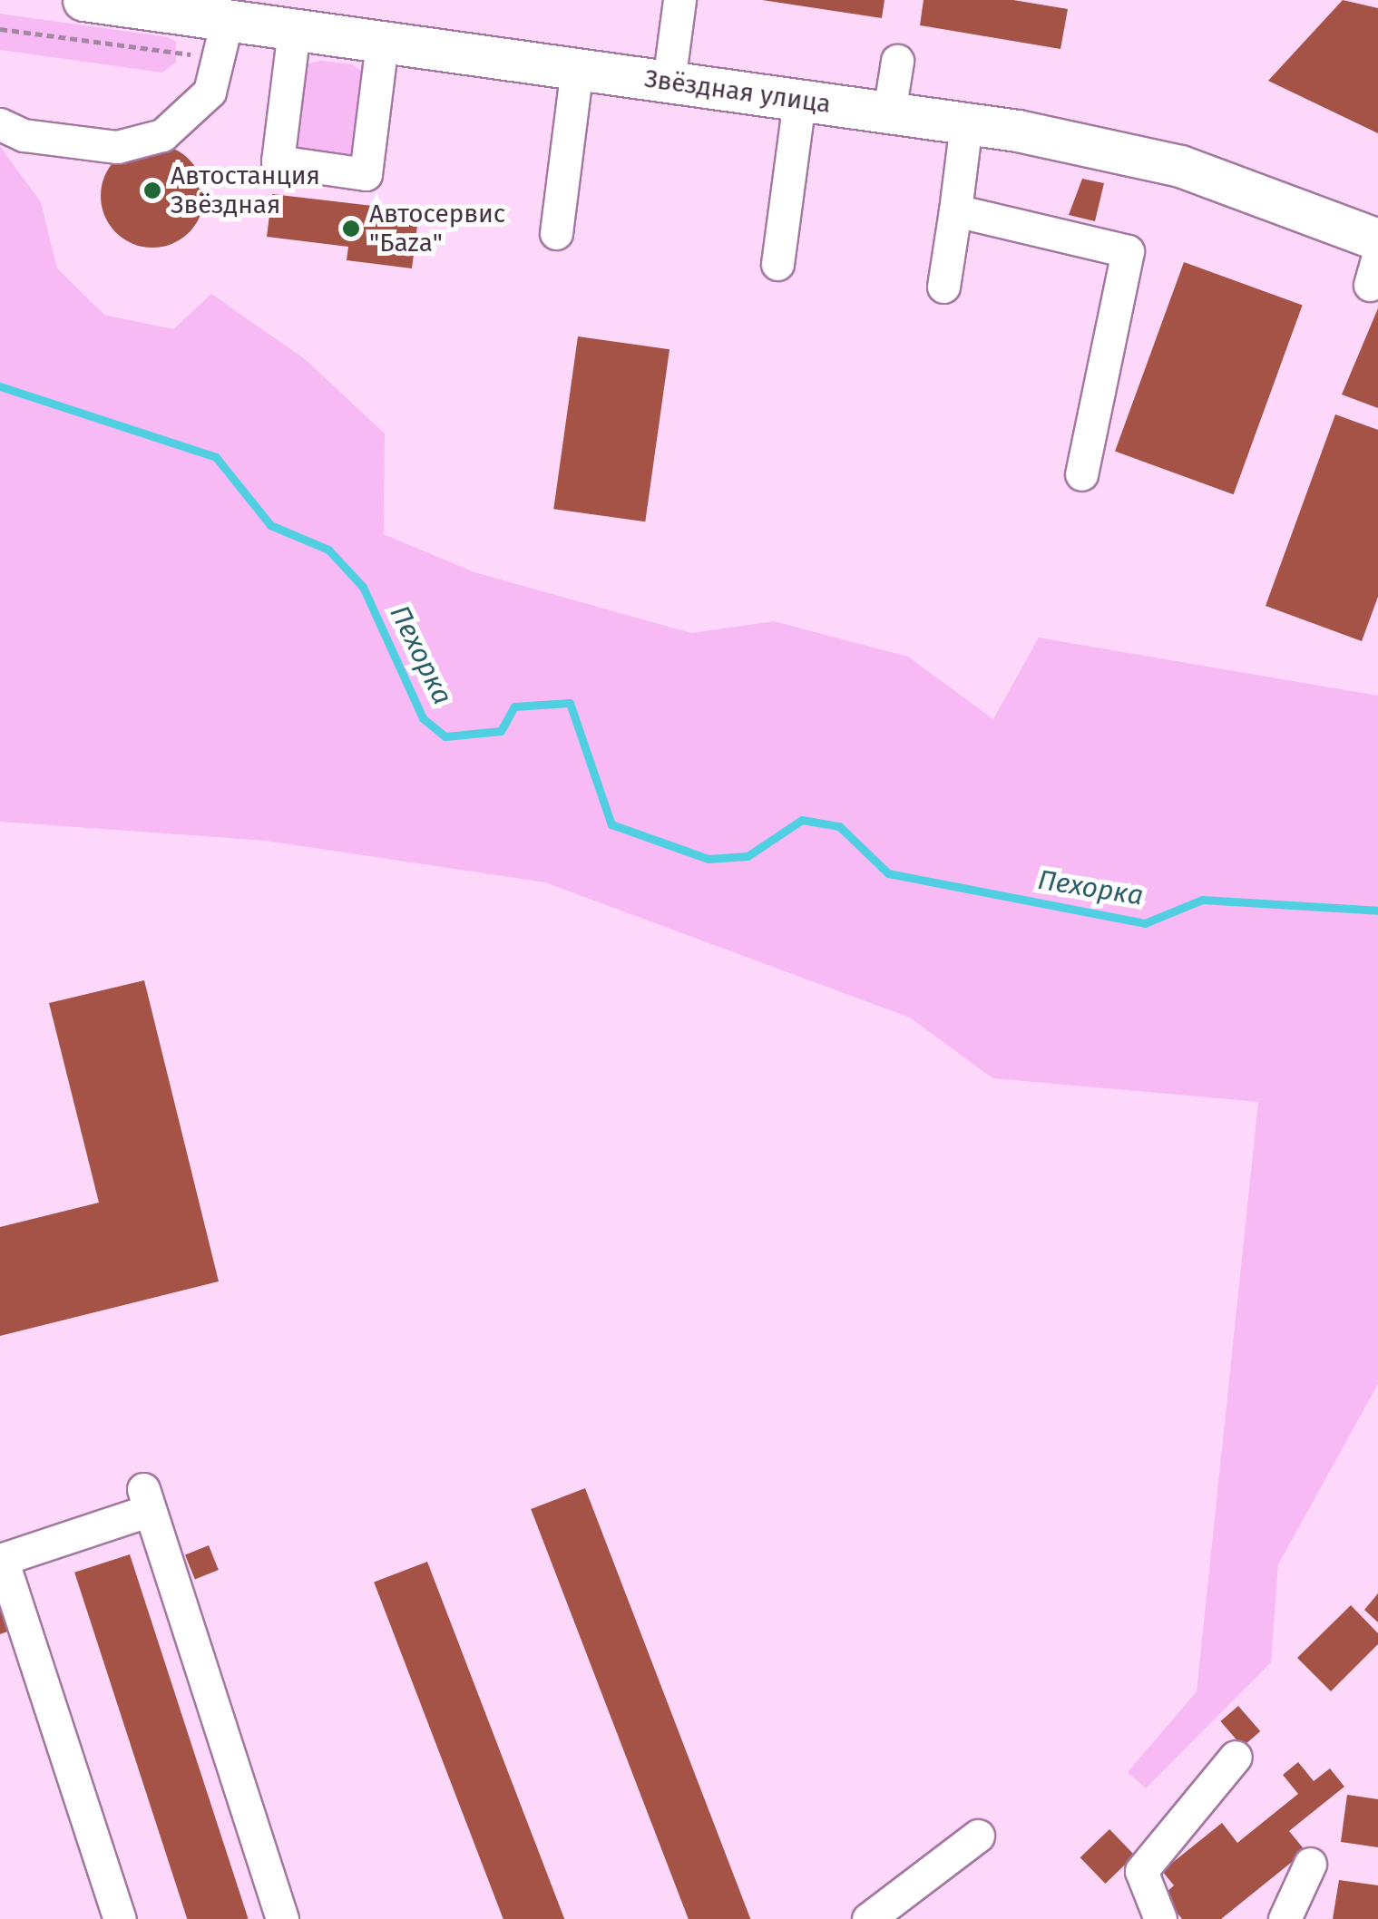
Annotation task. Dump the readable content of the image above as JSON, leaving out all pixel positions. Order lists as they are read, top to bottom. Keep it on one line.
{"streets":{"main road":["Звёздная улица"]},"water":["Пехорка"],"places":["Автостанция Звёздная","Автосервис \"Баzа\""]}
